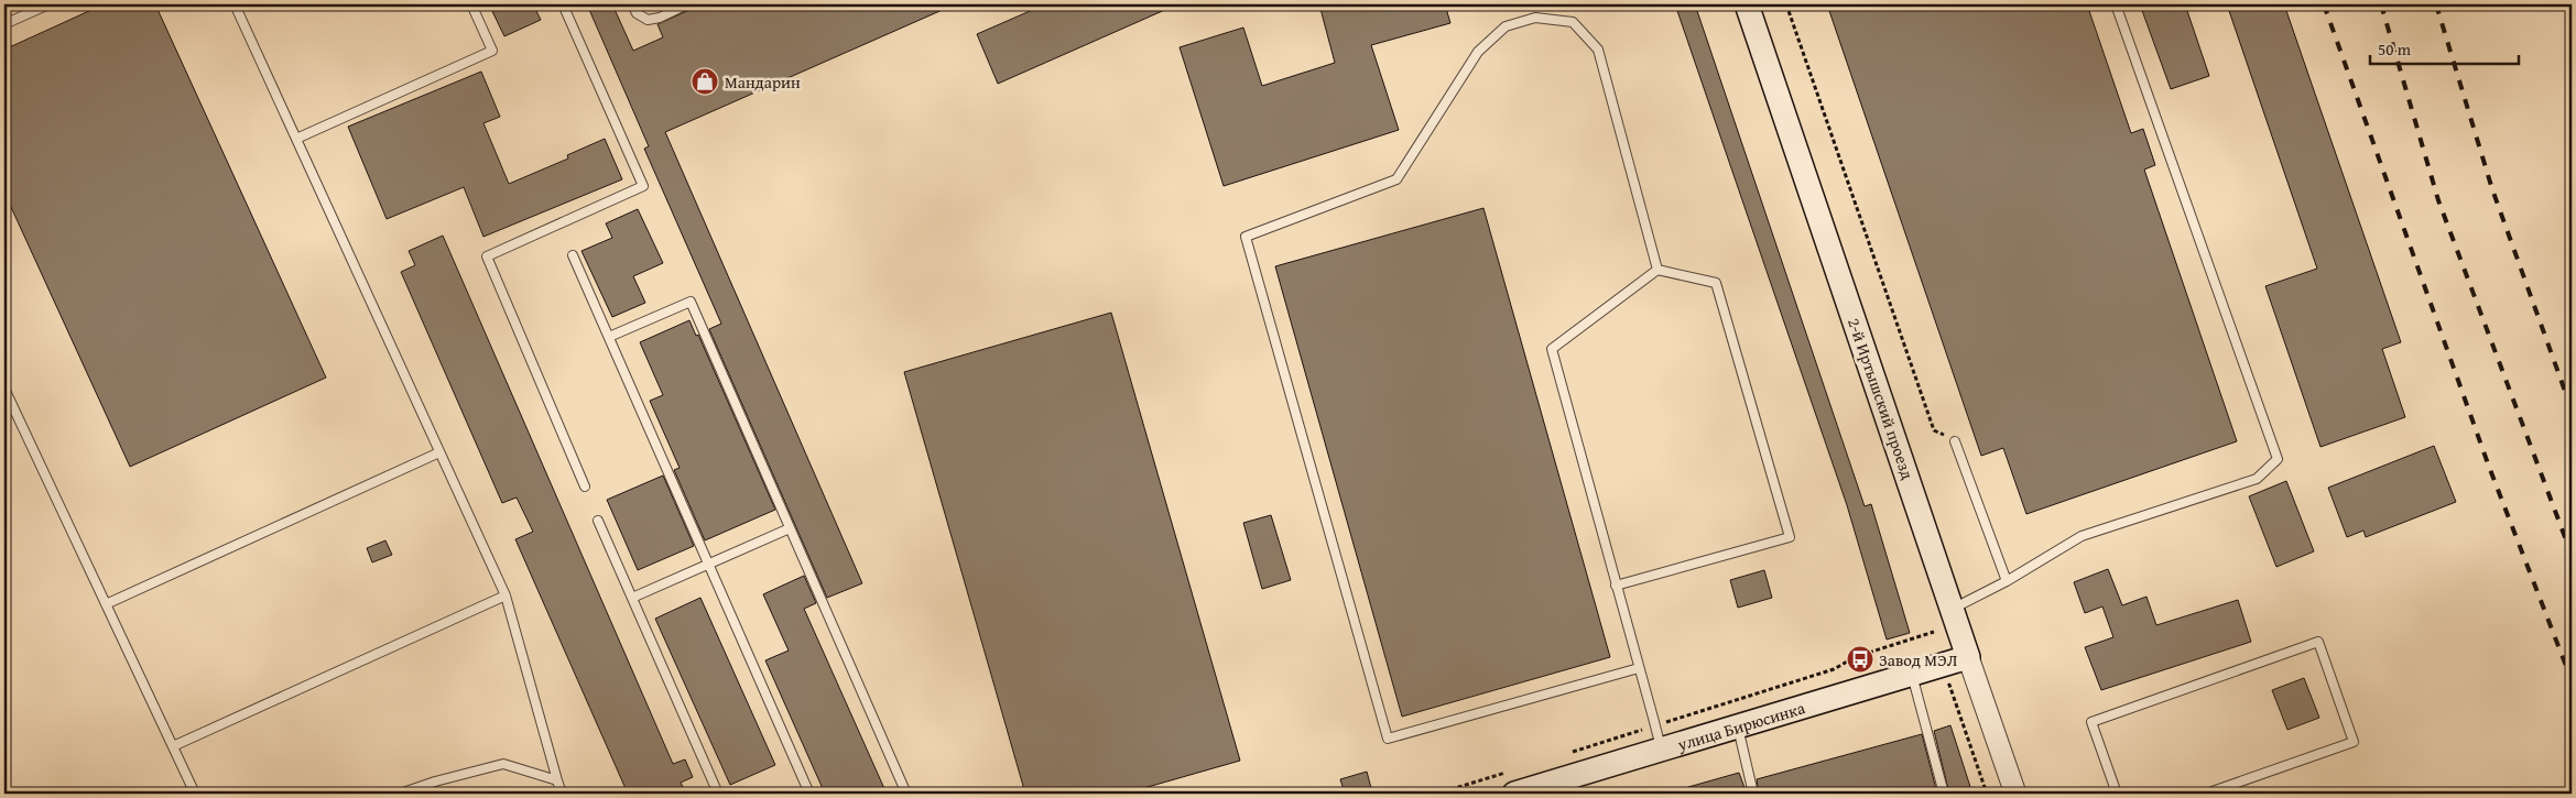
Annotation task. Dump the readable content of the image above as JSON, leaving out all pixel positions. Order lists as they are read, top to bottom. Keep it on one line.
{"streets":{"main road":["2-й Иртышский проезд","улица Бирюсинка"]},"crossings":[["2-й Иртышский проезд","улица Бирюсинка"]],"places":{"shop":["Мандарин"],"bus stop":["Завод МЭЛ"]},"scale_bar":"50 m"}
